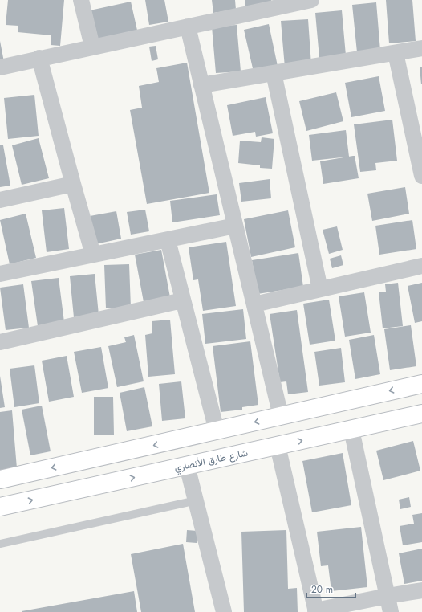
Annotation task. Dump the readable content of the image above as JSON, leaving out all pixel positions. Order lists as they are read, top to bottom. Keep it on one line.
{"streets":{"street":["شارع طارق الأنصاري"]},"scale_bar":"20 m"}
